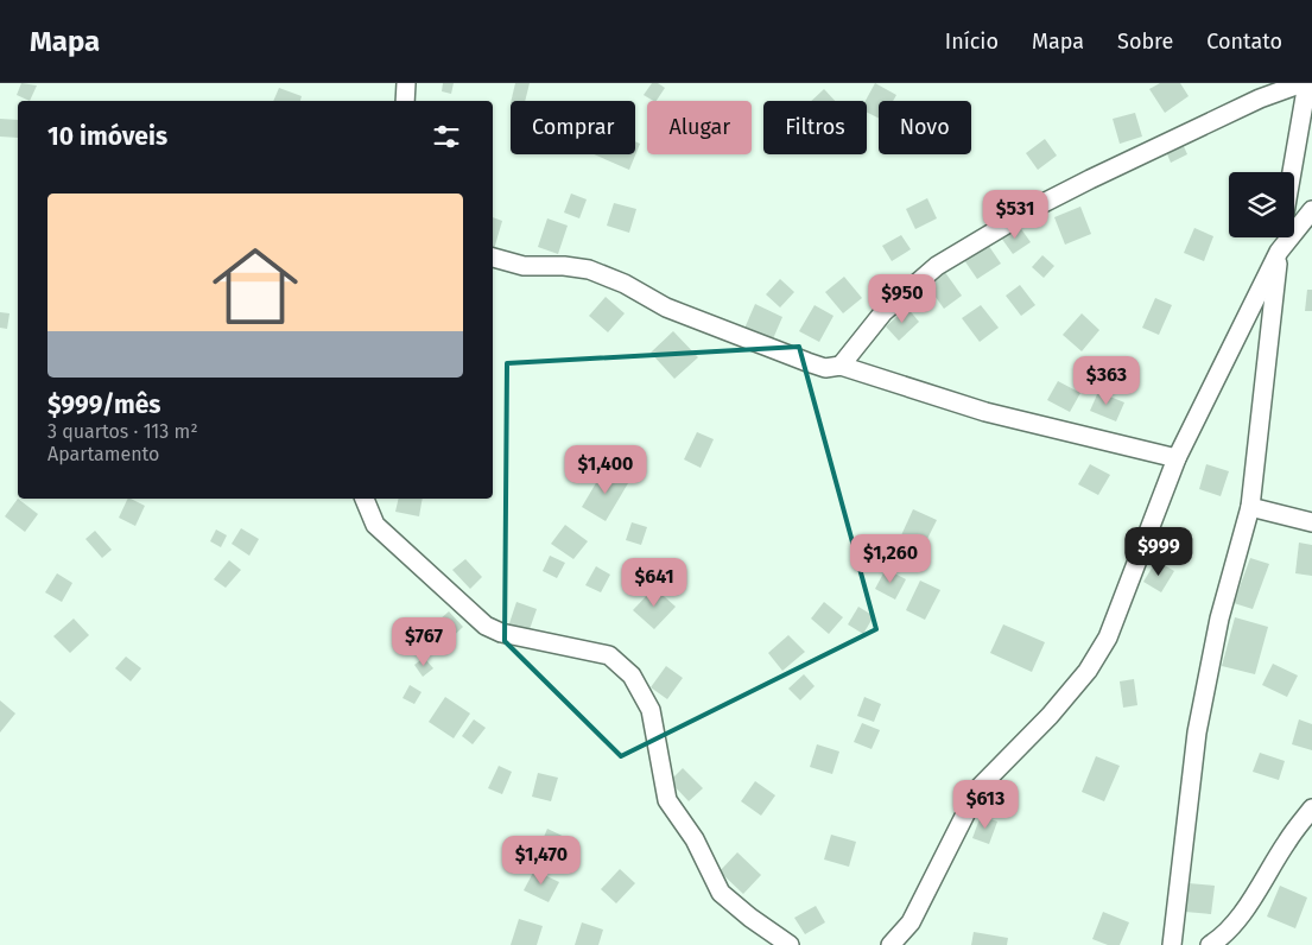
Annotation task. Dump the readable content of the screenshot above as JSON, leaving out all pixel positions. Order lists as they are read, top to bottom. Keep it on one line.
{"page":{"header":"Mapa","nav":["Início","Mapa","Sobre","Contato"],"chip":["Comprar","Alugar","Filtros","Novo"],"heading":"10 imóveis","list":[{"name":"$999/mês","note":"3 quartos · 113 m² · Apartamento"}],"price":["$531","$950","$363","$1,400","$999","$1,260","$641","$767","$613","$1,470"]}}
